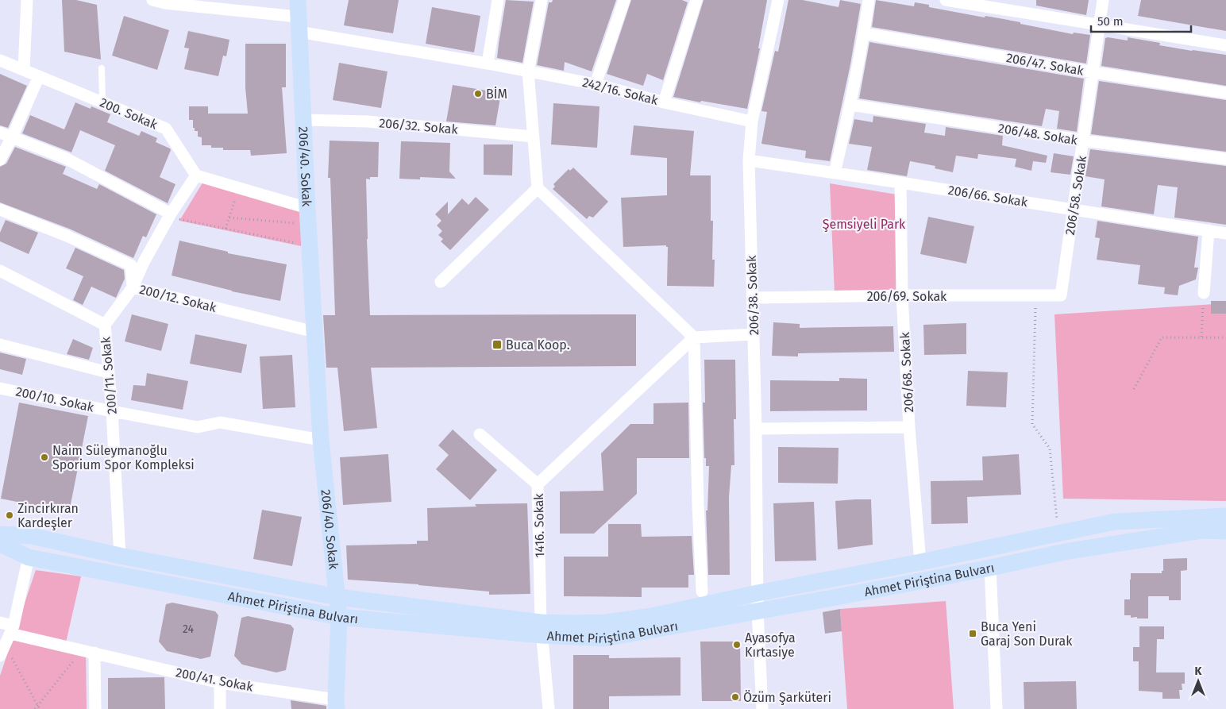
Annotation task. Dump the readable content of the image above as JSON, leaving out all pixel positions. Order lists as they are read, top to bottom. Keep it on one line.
{"streets":{"main road":["206/40. Sokak","Ahmet Piriştina Bulvarı"],"street":["206/47. Sokak","242/16. Sokak","200. Sokak","206/32. Sokak","206/48. Sokak","206/58. Sokak","206/66. Sokak","206/38. Sokak","206/69. Sokak","200/12. Sokak","206/68. Sokak","200/11. Sokak","200/10. Sokak","1416. Sokak","200/41. Sokak"]},"crossings":[["206/47. Sokak","206/58. Sokak"],["242/16. Sokak","206/40. Sokak"],["242/16. Sokak","206/38. Sokak"],["200. Sokak","200/11. Sokak"],["206/32. Sokak","206/40. Sokak"],["206/48. Sokak","206/58. Sokak"],["206/40. Sokak","200/12. Sokak"],["206/40. Sokak","200/10. Sokak"],["206/40. Sokak","Ahmet Piriştina Bulvarı"],["206/40. Sokak","200/41. Sokak"],["206/58. Sokak","206/66. Sokak"],["206/58. Sokak","206/69. Sokak"],["206/66. Sokak","206/38. Sokak"],["206/66. Sokak","206/68. Sokak"],["206/38. Sokak","206/69. Sokak"],["206/38. Sokak","Ahmet Piriştina Bulvarı"],["206/69. Sokak","206/68. Sokak"],["200/12. Sokak","200/11. Sokak"],["206/68. Sokak","Ahmet Piriştina Bulvarı"],["200/11. Sokak","200/10. Sokak"],["200/11. Sokak","Ahmet Piriştina Bulvarı"],["1416. Sokak","Ahmet Piriştina Bulvarı"]],"parks":["Şemsiyeli Park"],"places":{"other":["BİM","Naim Süleymanoğlu Sporium Spor Kompleksi","Zincirkıran Kardeşler","Ayasofya Kırtasiye","Özüm Şarküteri"],"transit":["Buca Koop.","Buca Yeni Garaj Son Durak"]},"house_numbers":["24"],"scale_bar":"50 m","north":"top"}
